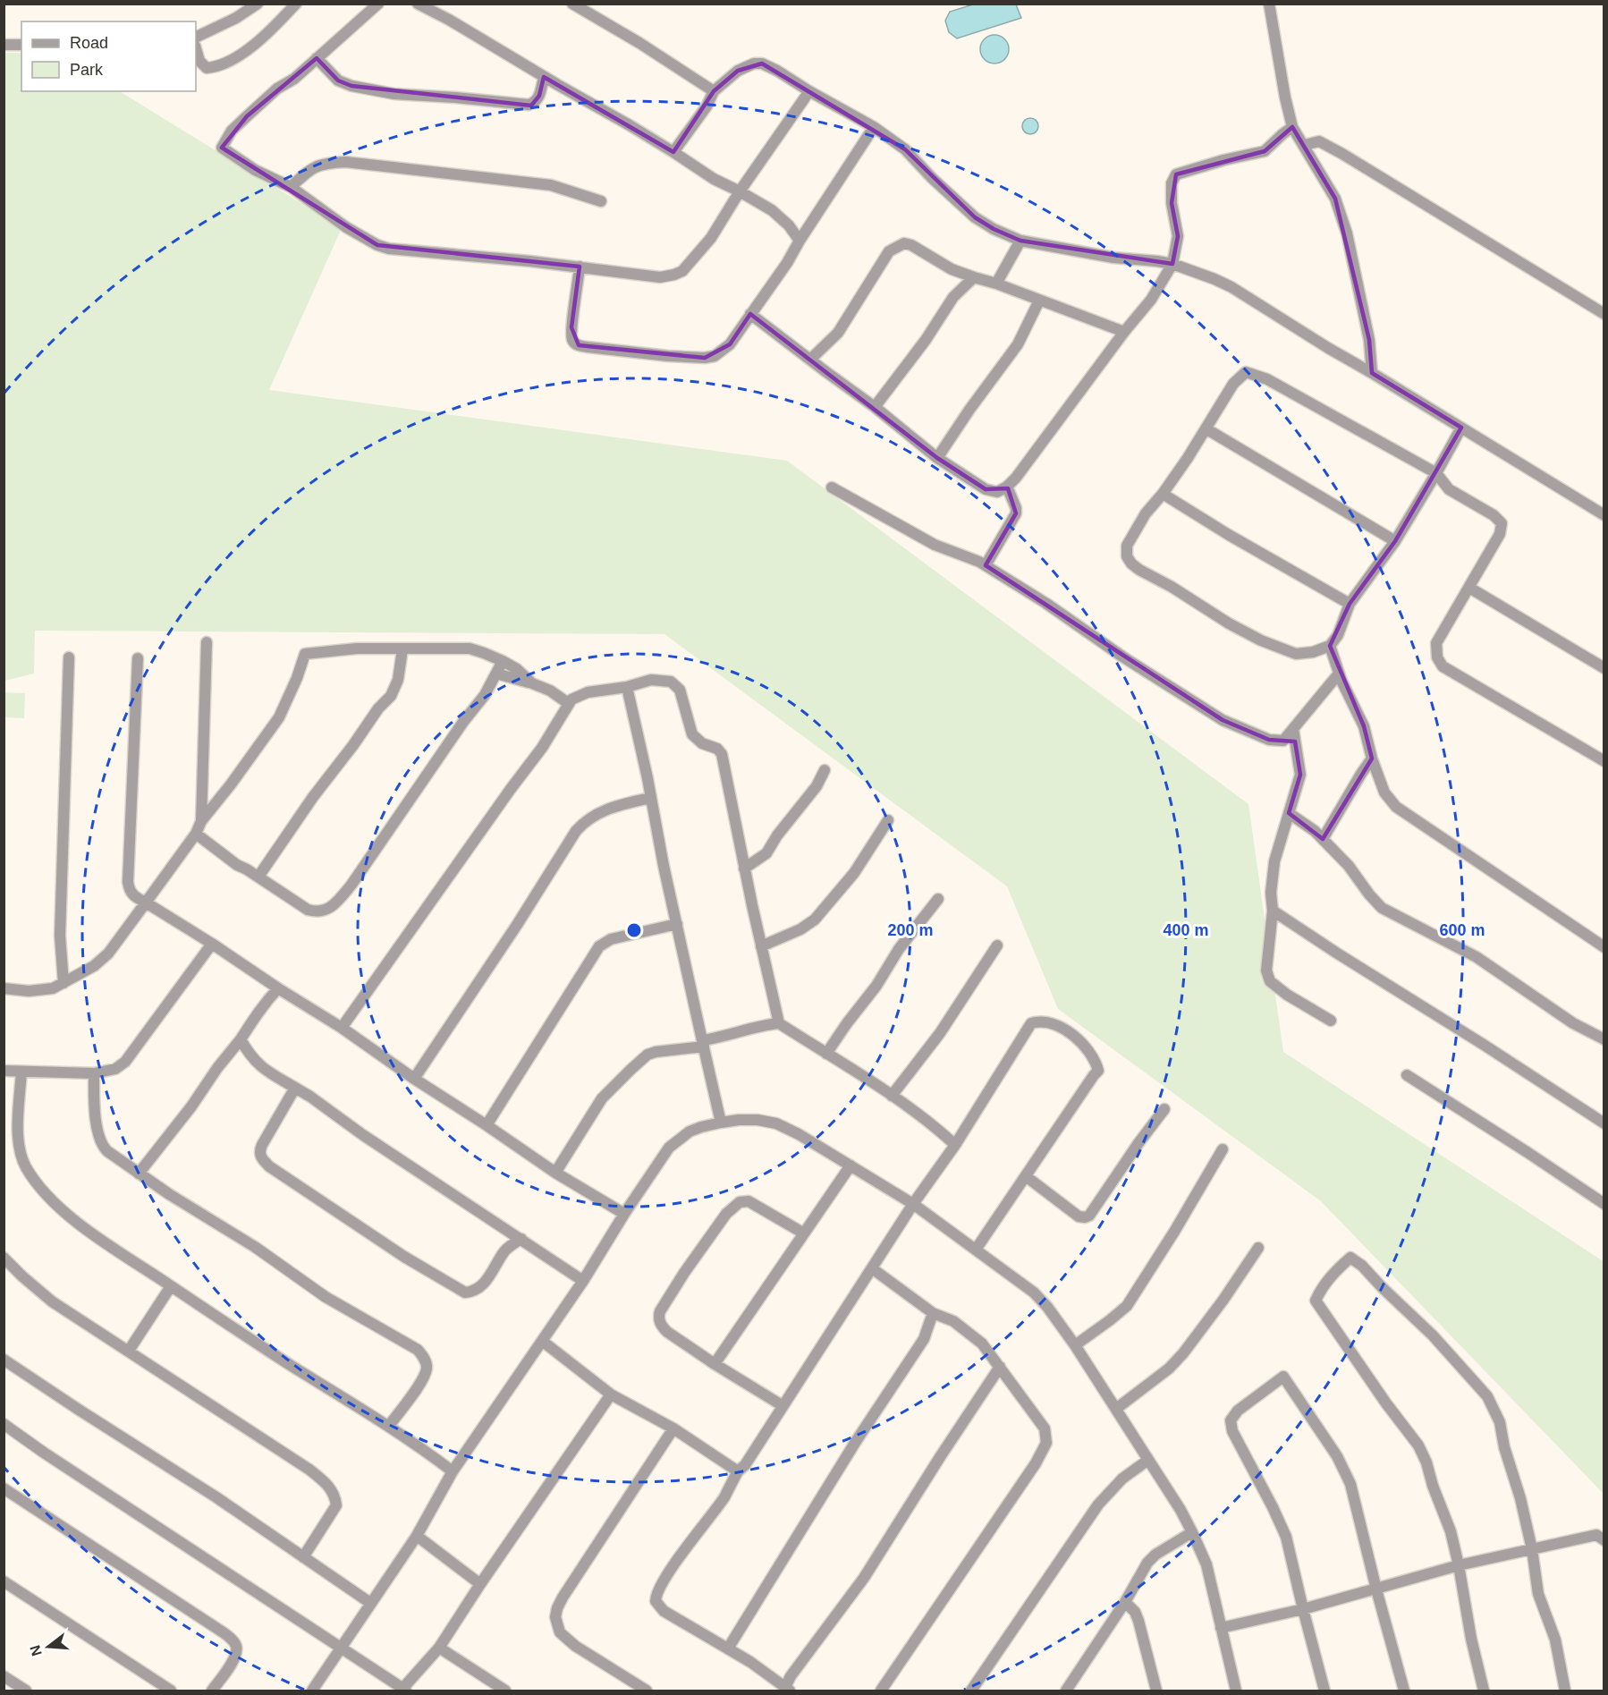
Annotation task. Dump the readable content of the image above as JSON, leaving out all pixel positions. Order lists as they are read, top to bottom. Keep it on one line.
{"legend":["Road","Park"],"north":"left","rings":["200 m","400 m","600 m"]}
